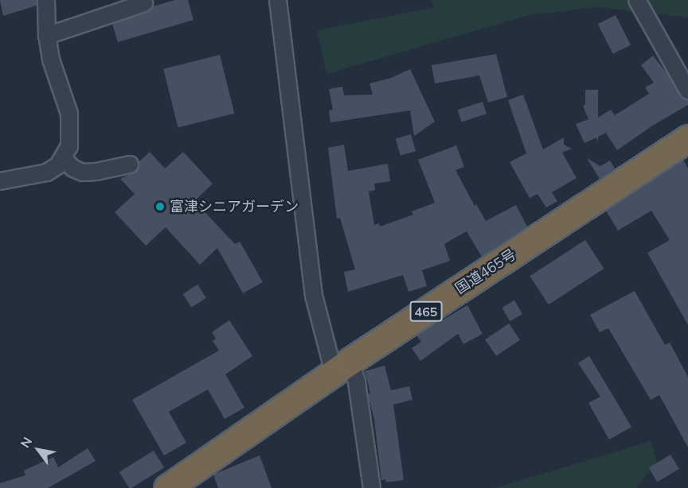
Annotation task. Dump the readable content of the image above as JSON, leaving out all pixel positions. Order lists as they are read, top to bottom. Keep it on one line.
{"streets":{"highway":["国道465号","465"]},"places":["富津シニアガーデン"],"north":"top left"}
